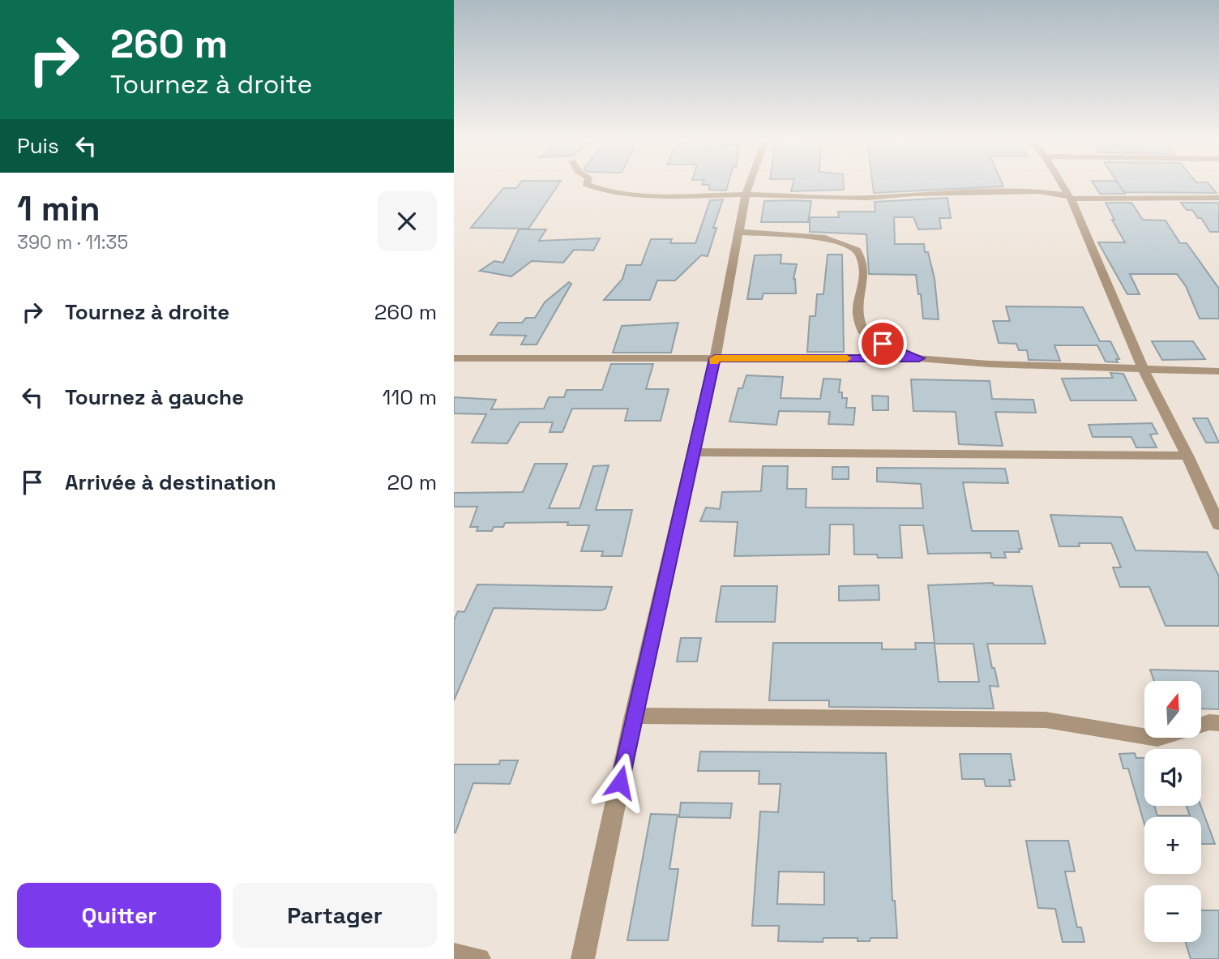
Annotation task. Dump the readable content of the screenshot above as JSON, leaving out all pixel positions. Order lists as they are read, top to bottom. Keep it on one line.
{"north":"top","page":{"turn":["260 m","Tournez à droite"],"then":"Puis","heading":["1 min","390 m · 11:35"],"list":[{"name":"Tournez à droite","value":"260 m"},{"name":"Tournez à gauche","value":"110 m"},{"name":"Arrivée à destination","value":"20 m"}],"map_buttons":["+","−"],"buttons":["Quitter","Partager"]}}
